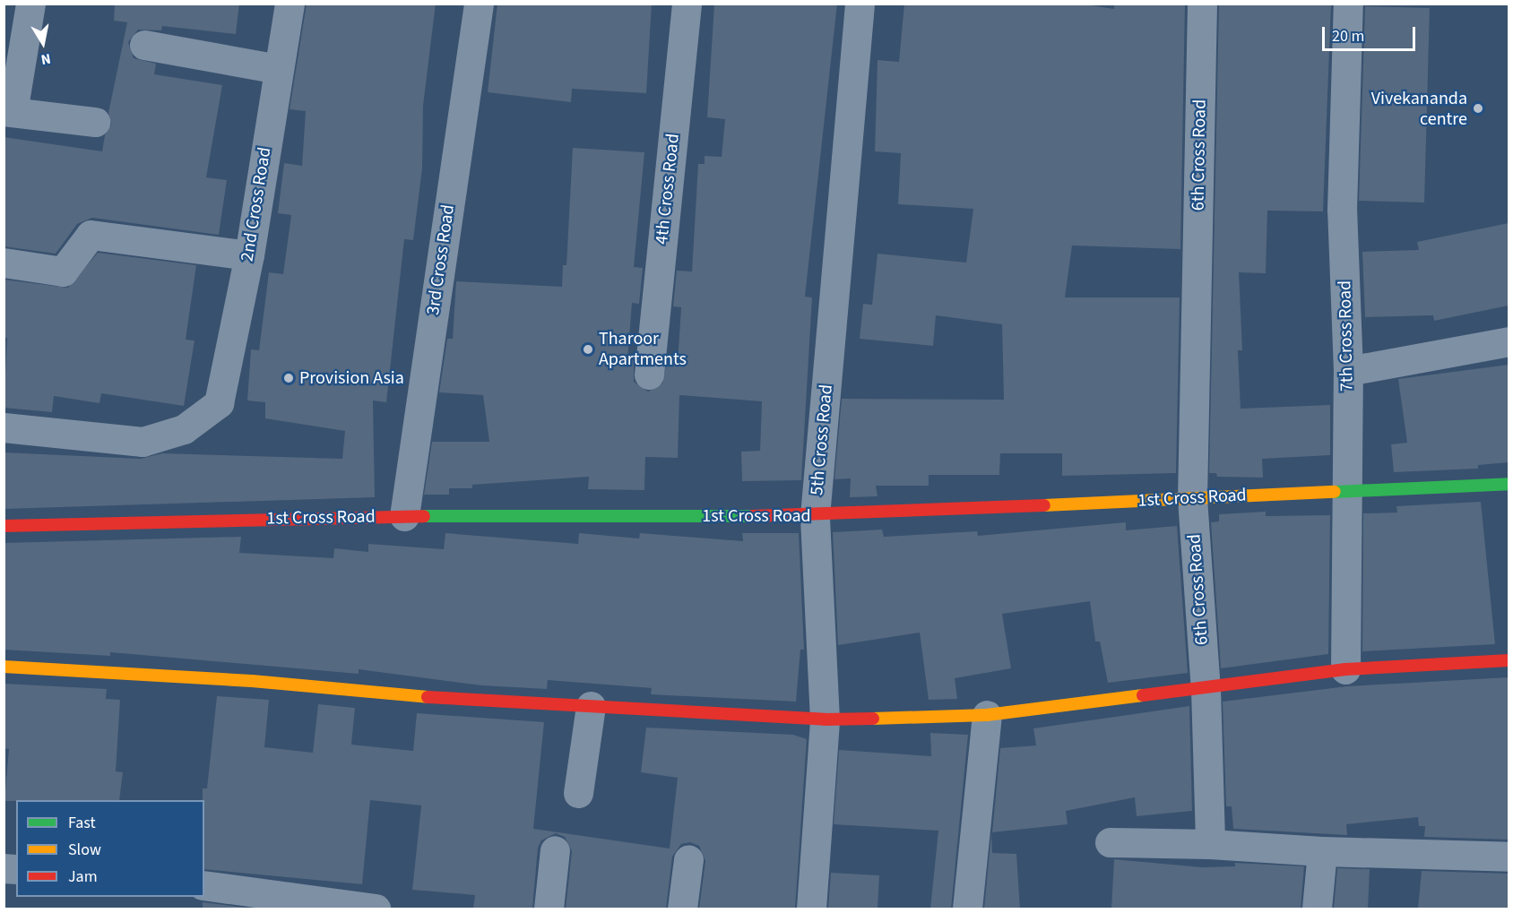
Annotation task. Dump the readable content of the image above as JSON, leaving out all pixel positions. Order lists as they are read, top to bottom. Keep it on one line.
{"streets":{"street":["6th Cross Road","4th Cross Road","2nd Cross Road","3rd Cross Road","7th Cross Road","5th Cross Road","1st Cross Road"]},"crossings":[["6th Cross Road","1st Cross Road"],["3rd Cross Road","1st Cross Road"],["7th Cross Road","1st Cross Road"],["5th Cross Road","1st Cross Road"]],"places":["Vivekananda centre","Tharoor Apartments","Provision Asia"],"legend":["Fast","Slow","Jam"],"scale_bar":"20 m","north":"bottom"}
